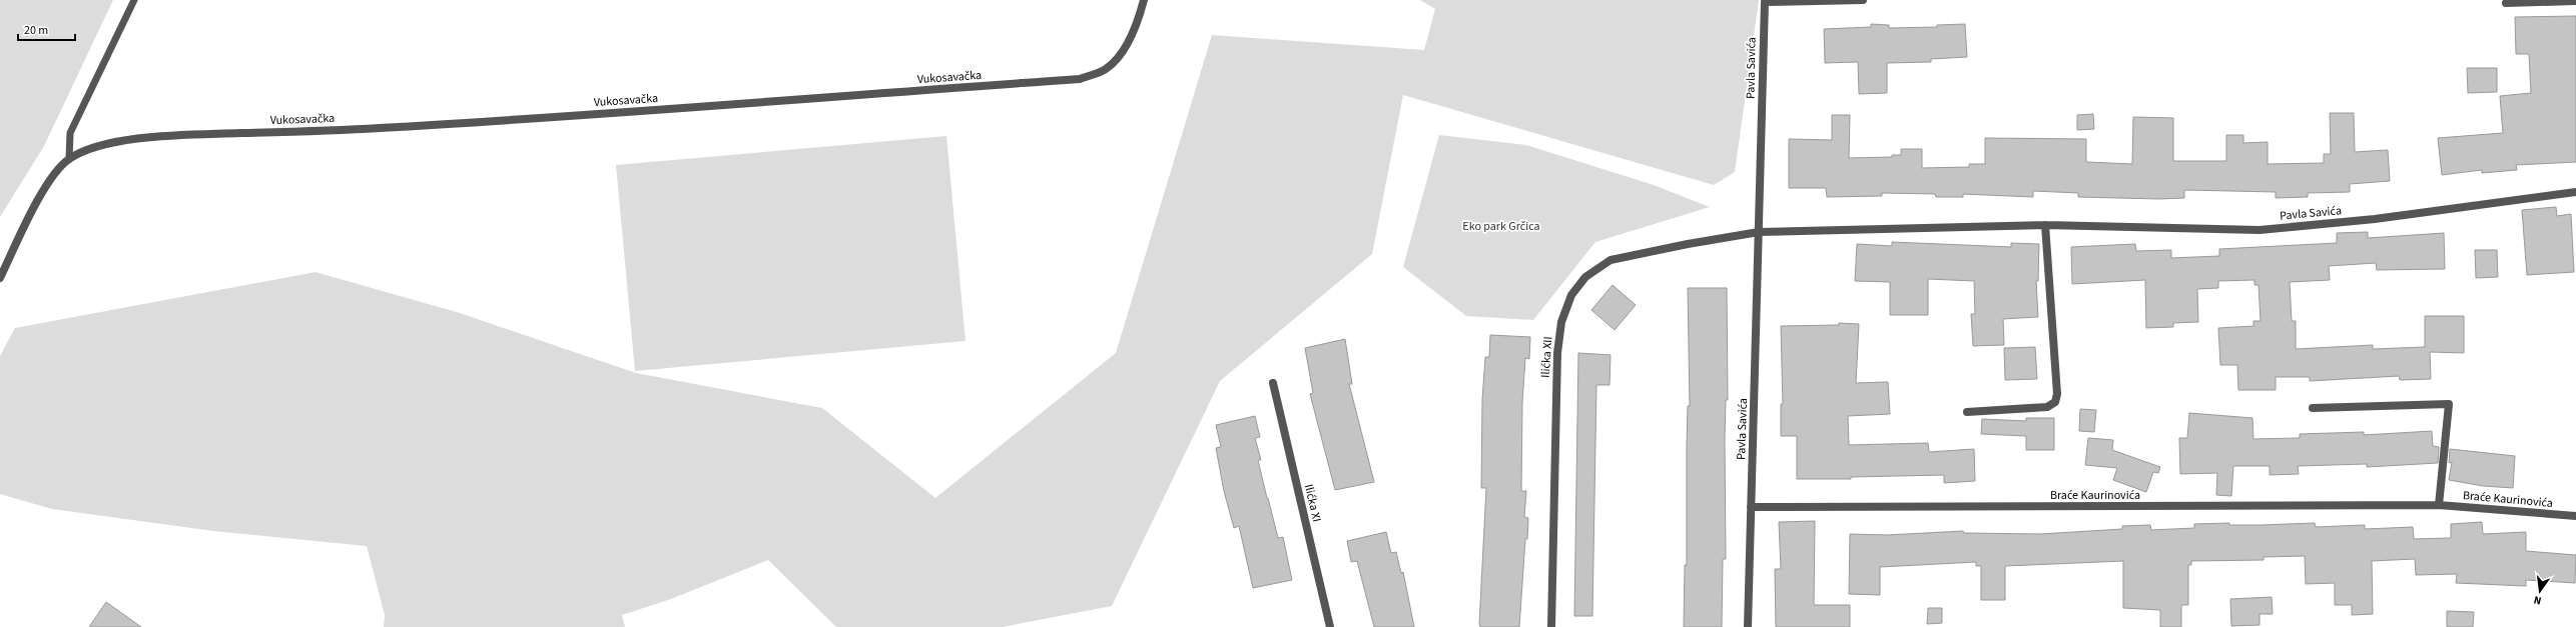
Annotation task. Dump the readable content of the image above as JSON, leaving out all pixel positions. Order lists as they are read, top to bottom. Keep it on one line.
{"streets":{"street":["Pavla Savića","Vukosavačka","Ilićka XII","Braće Kaurinovića","Ilićka XI"]},"crossings":[["Pavla Savića","Ilićka XII"],["Pavla Savića","Braće Kaurinovića"]],"parks":["Eko park Grčica"],"scale_bar":"20 m","north":"bottom"}
